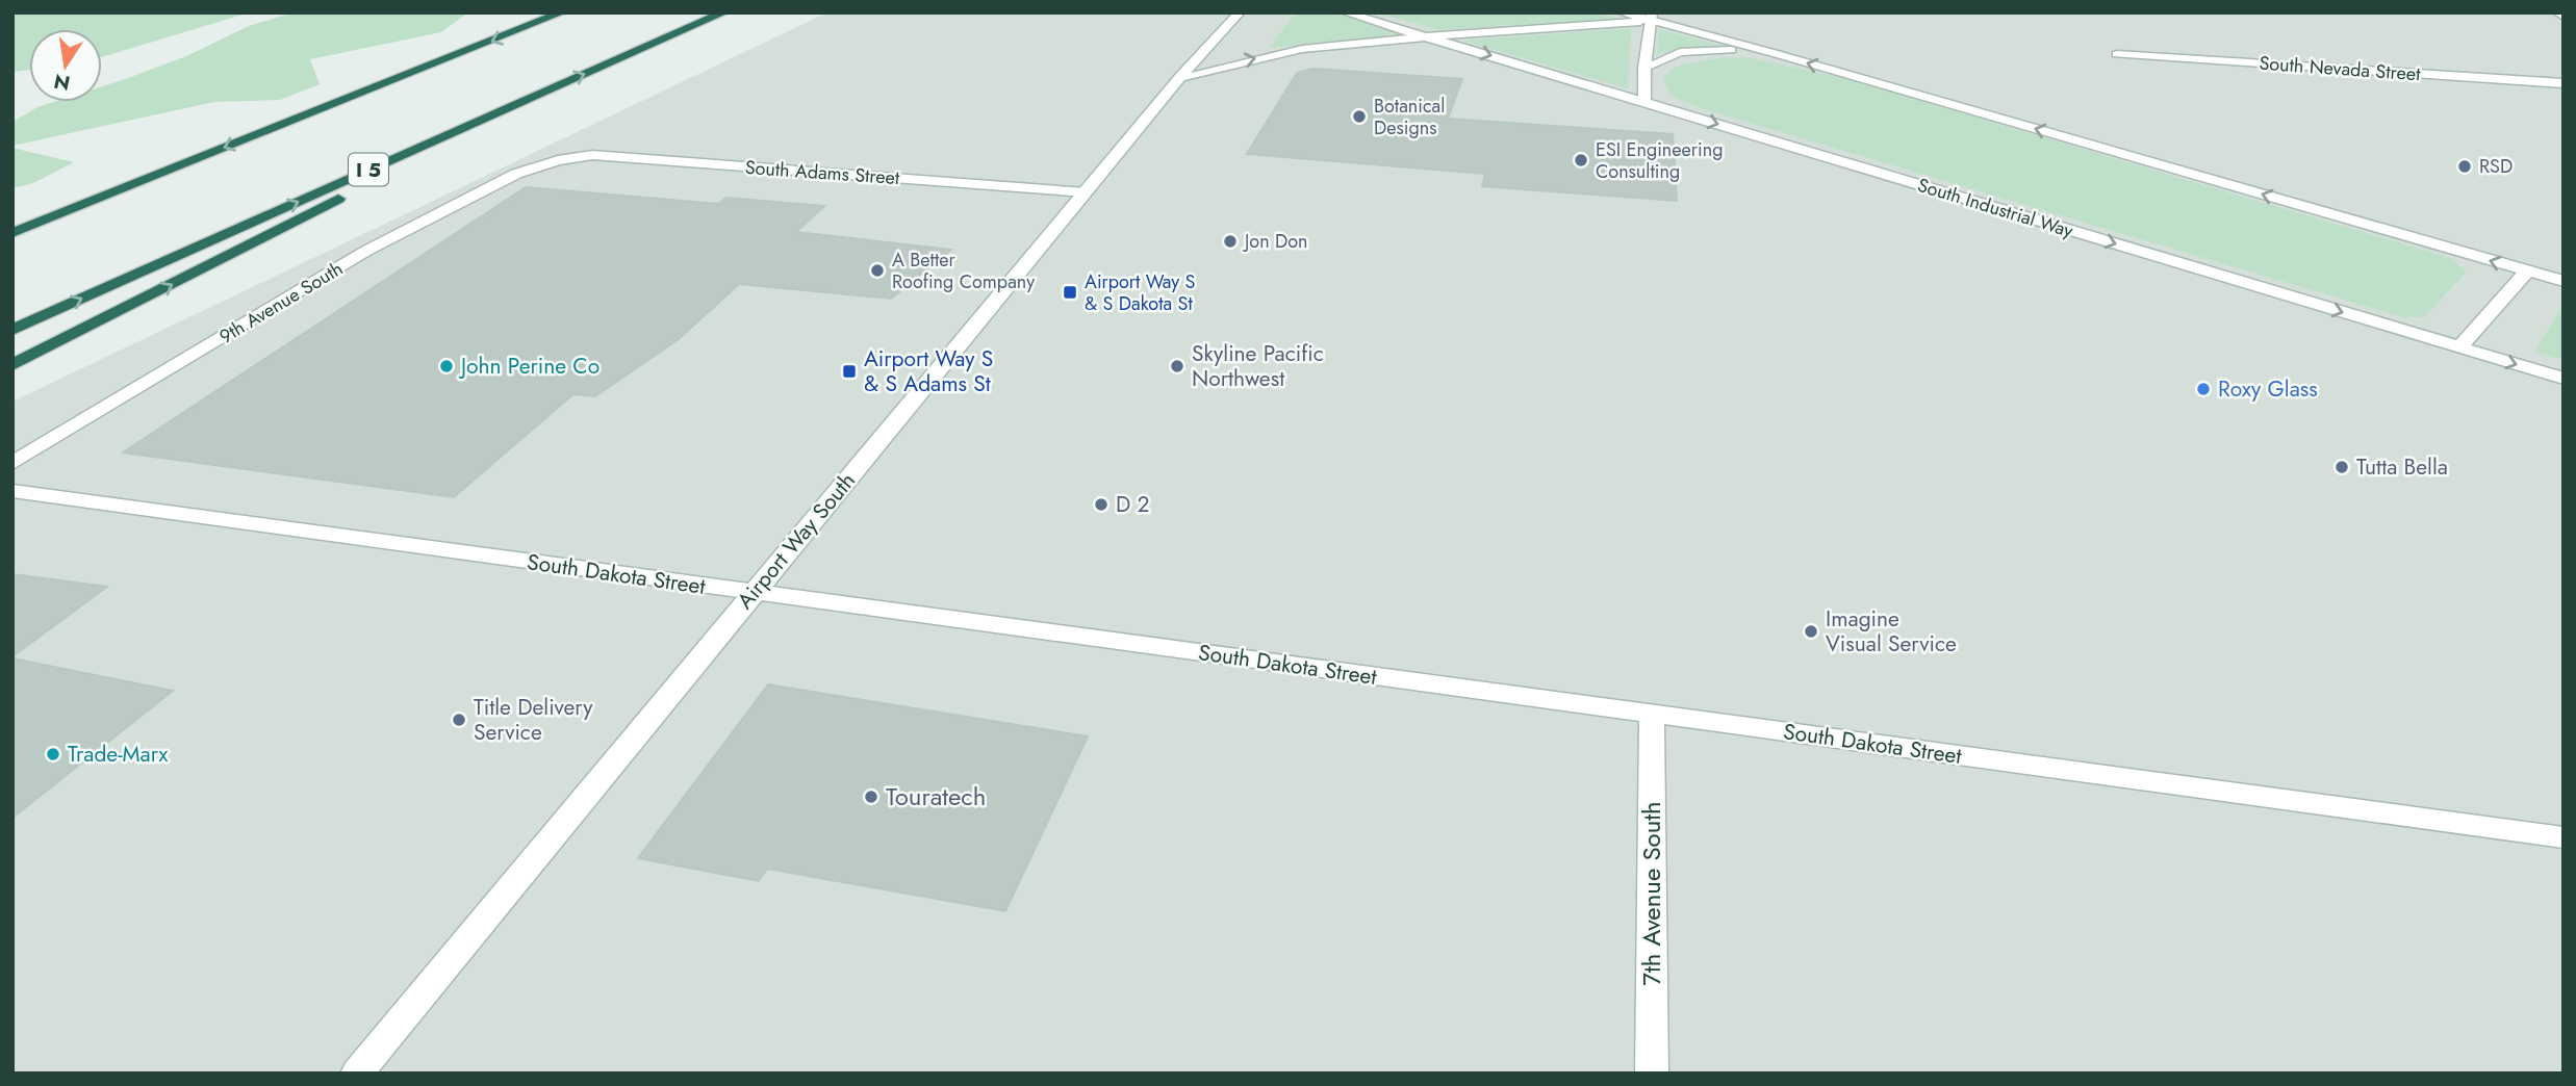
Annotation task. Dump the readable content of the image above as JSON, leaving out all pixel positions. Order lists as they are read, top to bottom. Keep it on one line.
{"streets":{"highway":["I 5"],"street":["South Nevada Street","South Adams Street","South Industrial Way","9th Avenue South","Airport Way South","South Dakota Street","7th Avenue South"]},"crossings":[["South Adams Street","9th Avenue South"],["South Adams Street","Airport Way South"],["South Industrial Way","Airport Way South"],["Airport Way South","South Dakota Street"],["South Dakota Street","7th Avenue South"]],"places":{"other":["Botanical Designs","ESI Engineering Consulting","RSD","Jon Don","A Better Roofing Company","John Perine Co","Skyline Pacific Northwest","Roxy Glass","Tutta Bella","D 2","Imagine Visual Service","Title Delivery Service","Trade-Marx","Touratech"],"transit":["Airport Way S & S Dakota St","Airport Way S & S Adams St"]},"north":"bottom"}
